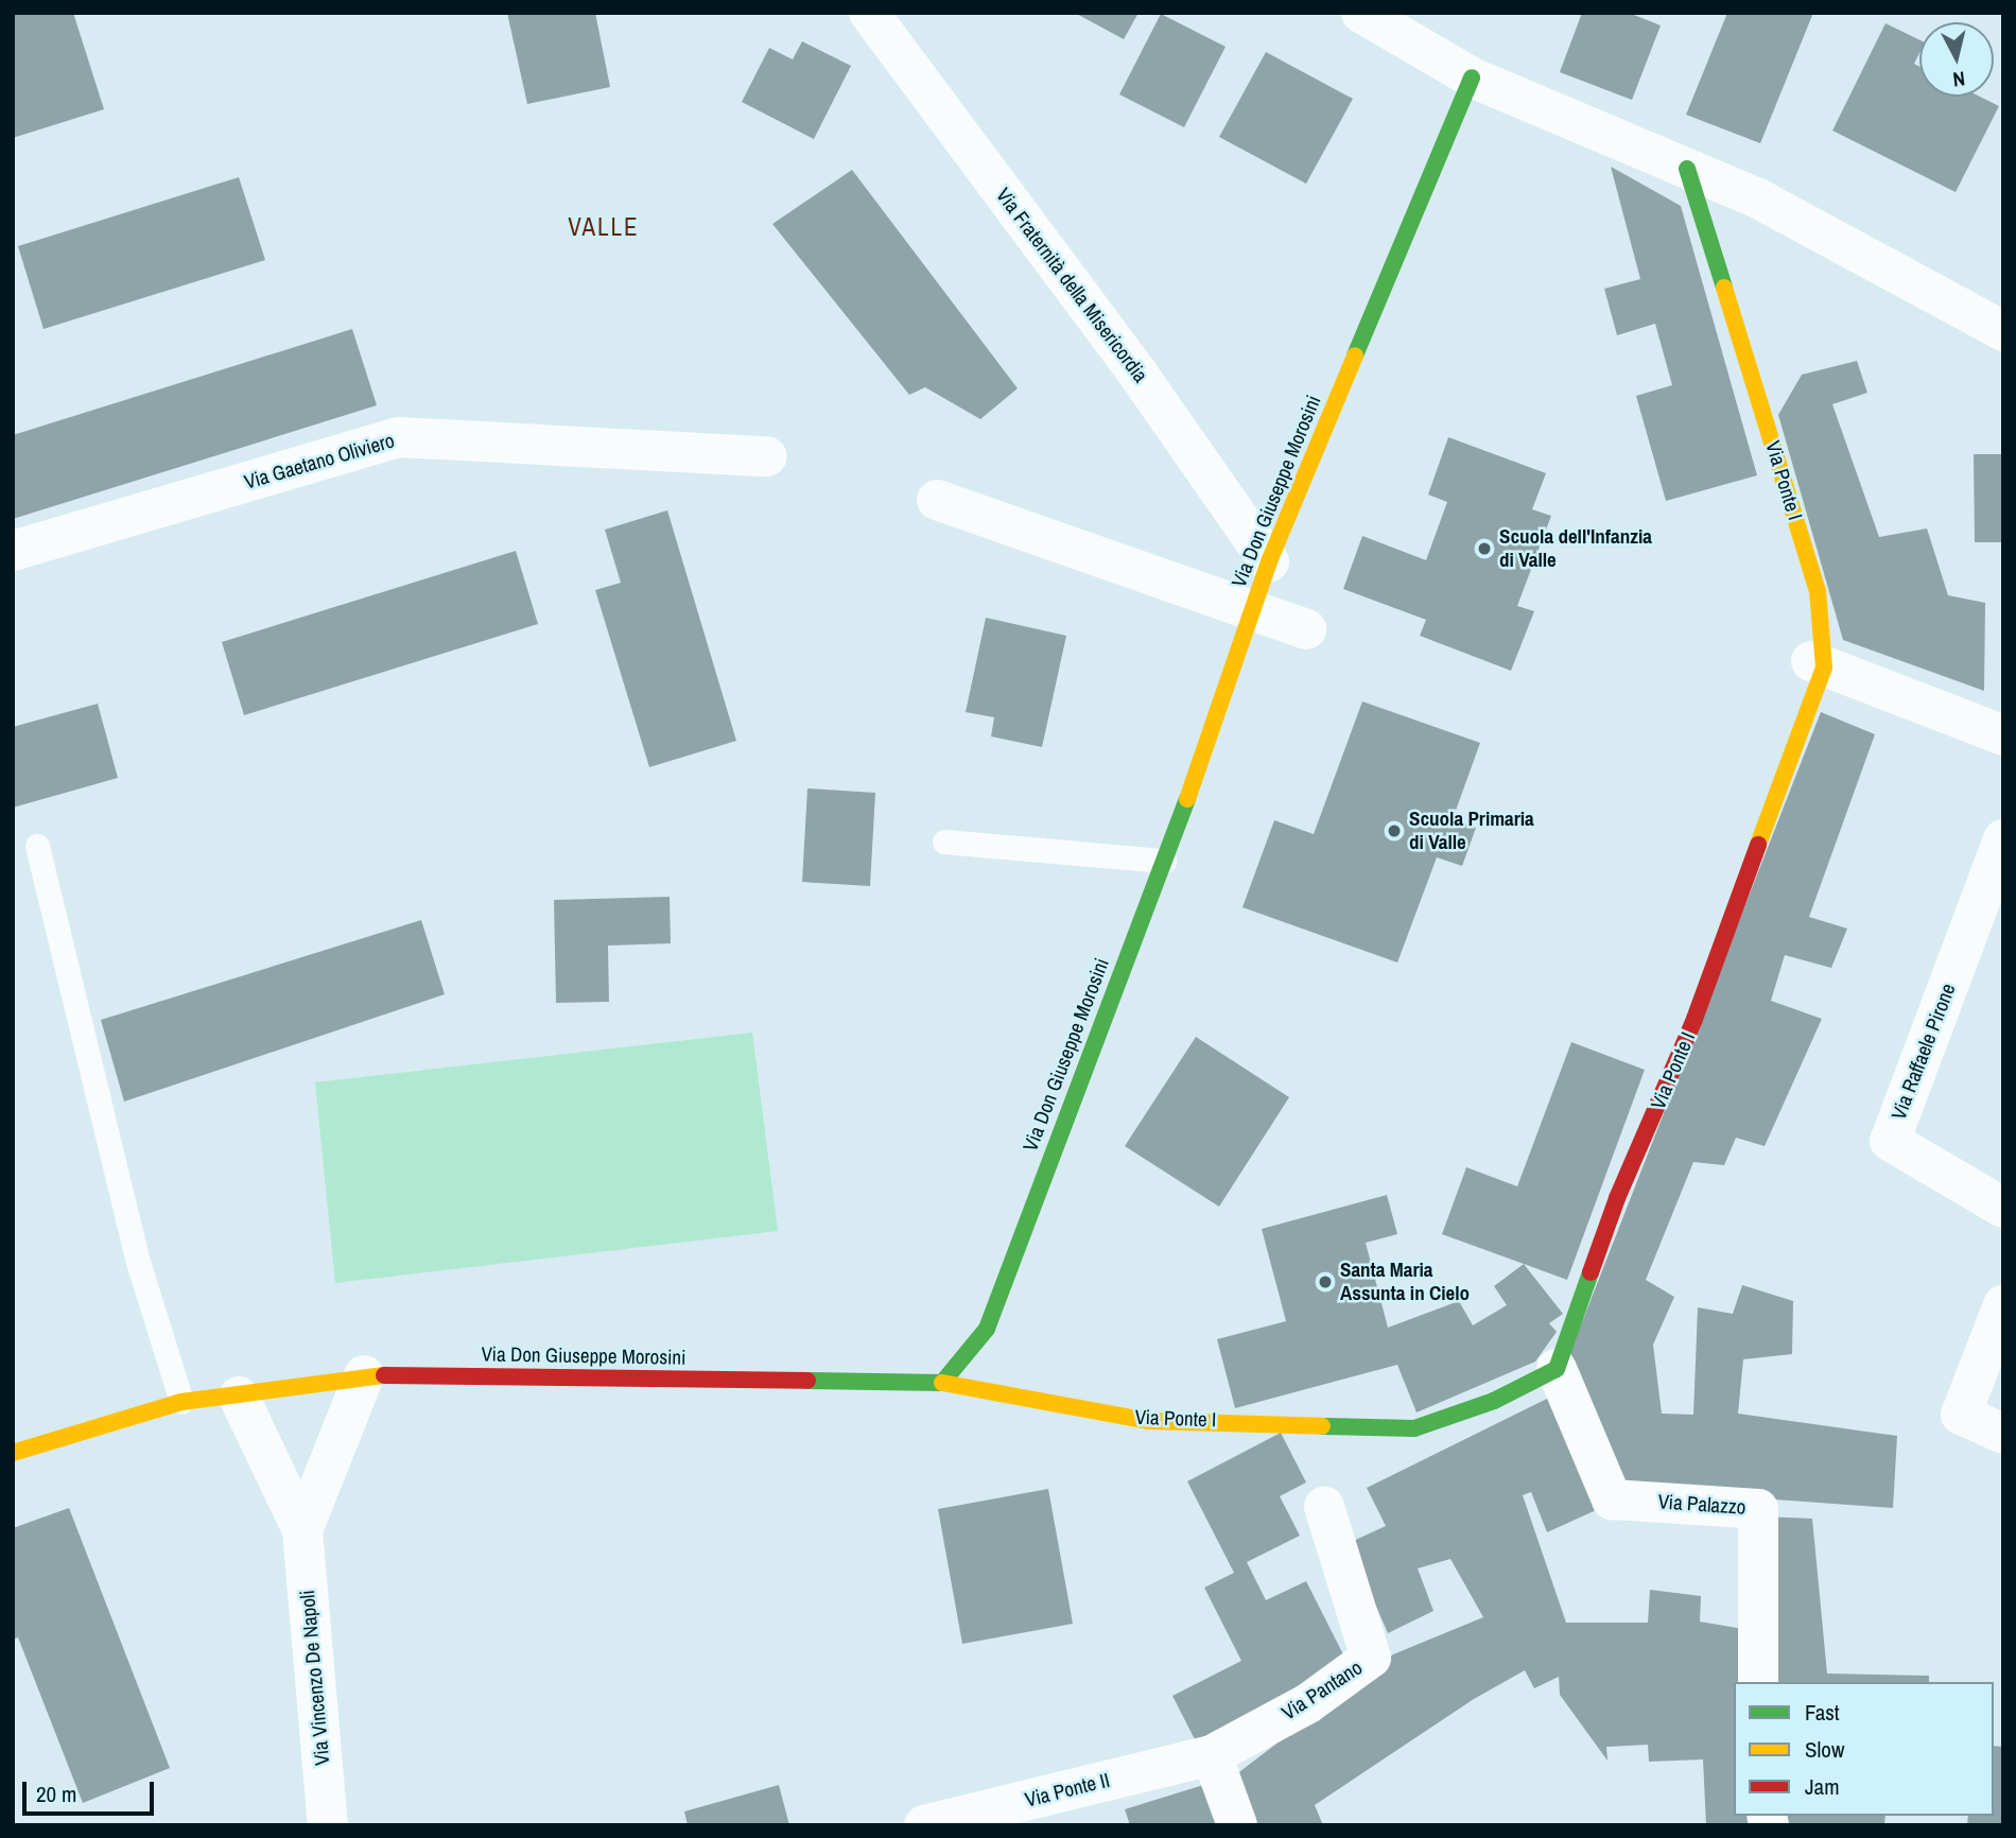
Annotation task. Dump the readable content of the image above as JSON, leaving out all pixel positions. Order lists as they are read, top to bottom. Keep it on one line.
{"streets":{"street":["Via Fraternità della Misericordia","Via Gaetano Oliviero","Via Ponte I","Via Don Giuseppe Morosini","Via Raffaele Pirone","Via Palazzo","Via Vincenzo De Napoli","Via Pantano","Via Ponte II"]},"crossings":[["Via Fraternità della Misericordia","Via Don Giuseppe Morosini"],["Via Ponte I","Via Don Giuseppe Morosini"],["Via Ponte I","Via Palazzo"],["Via Don Giuseppe Morosini","Via Vincenzo De Napoli"],["Via Pantano","Via Ponte II"]],"districts":["VALLE"],"places":["Scuola dell'Infanzia di Valle","Scuola Primaria di Valle","Santa Maria Assunta in Cielo"],"legend":["Fast","Slow","Jam"],"scale_bar":"20 m","north":"bottom"}
